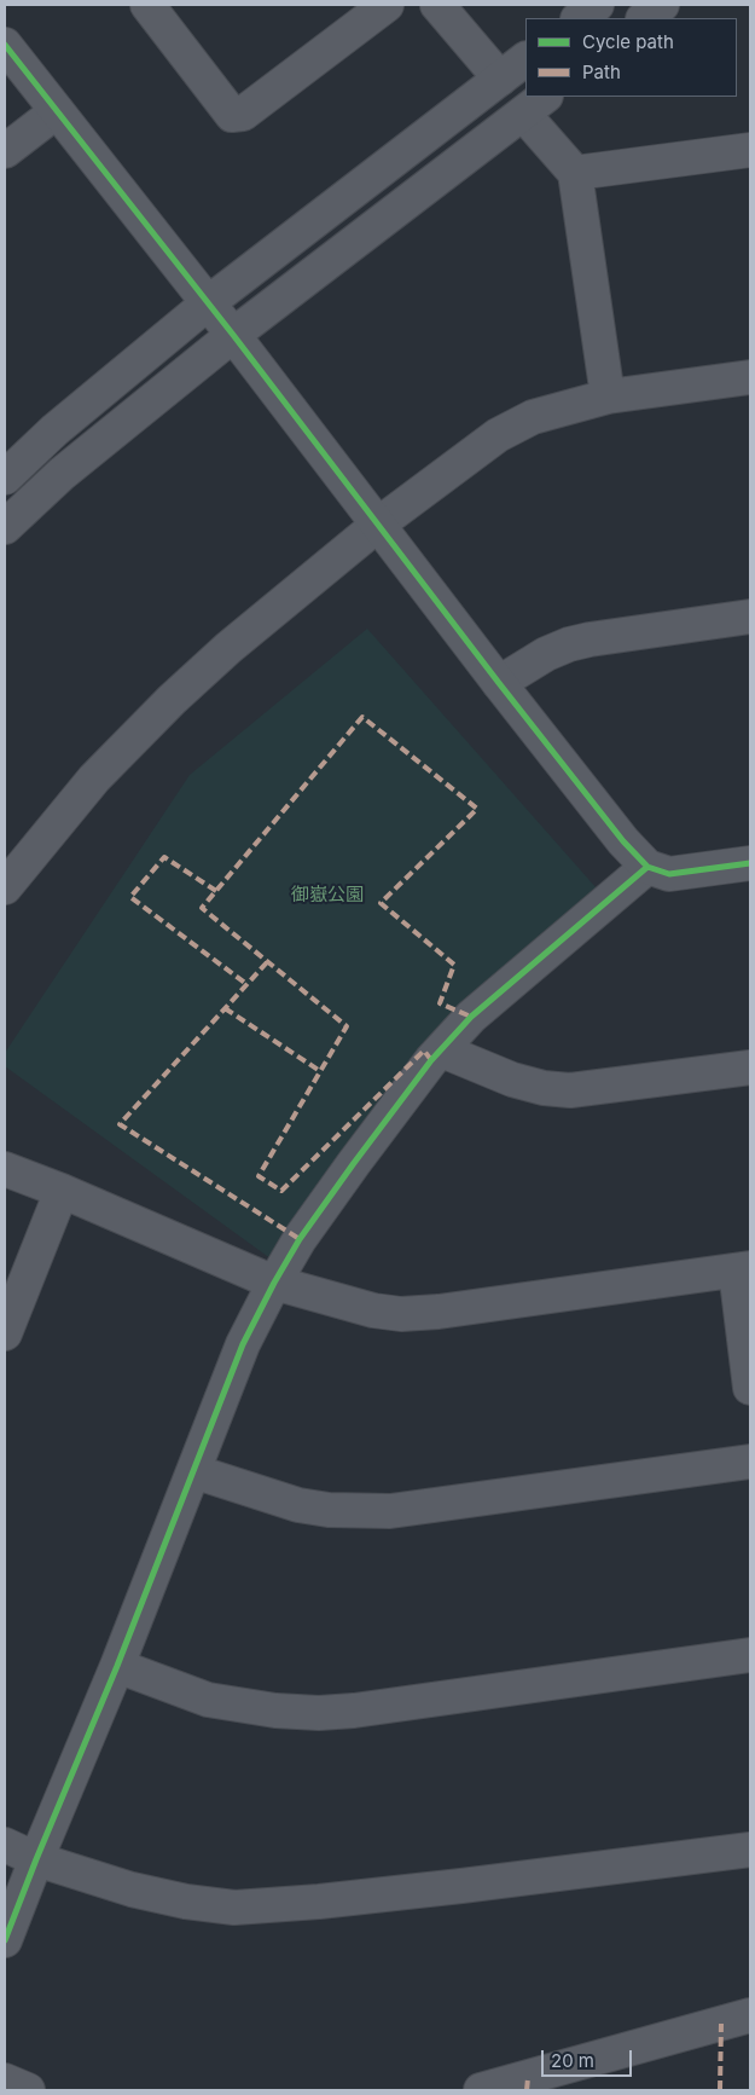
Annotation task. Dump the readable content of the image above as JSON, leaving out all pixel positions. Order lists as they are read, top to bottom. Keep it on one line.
{"parks":["御嶽公園"],"legend":["Cycle path","Path"],"scale_bar":"20 m"}
